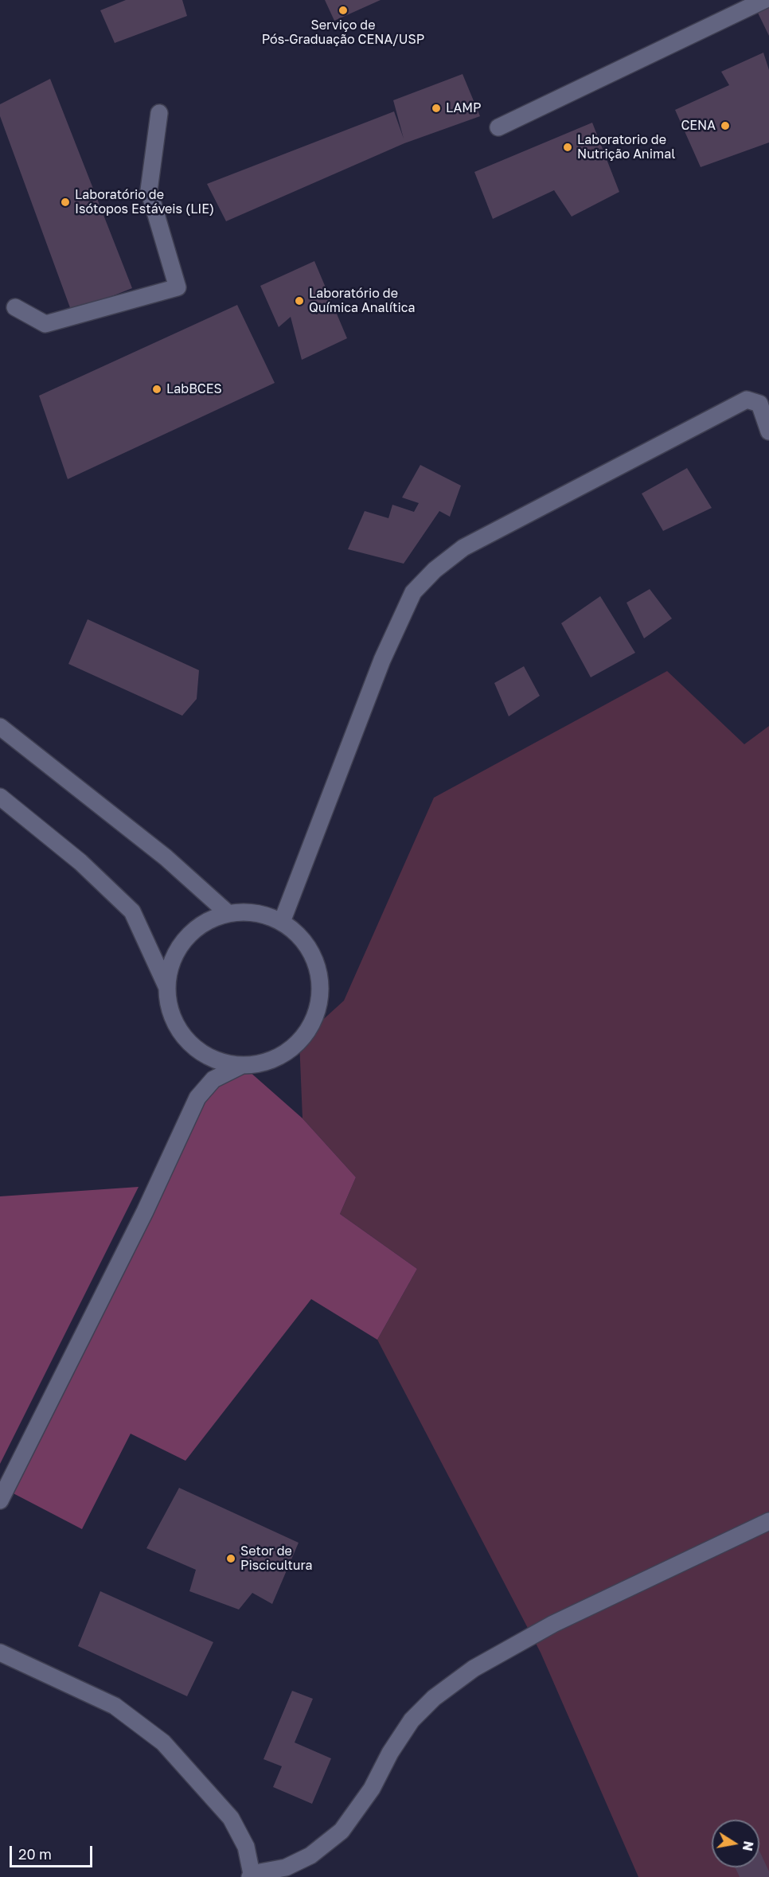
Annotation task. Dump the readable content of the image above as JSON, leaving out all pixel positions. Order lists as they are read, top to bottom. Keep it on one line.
{"places":["Serviço de Pós-Graduação CENA/USP","LAMP","CENA","Laboratorio de Nutrição Animal","Laboratório de Isótopos Estáveis (LIE)","Laboratório de Química Analítica","LabBCES","Setor de Piscicultura"],"scale_bar":"20 m","north":"right"}
